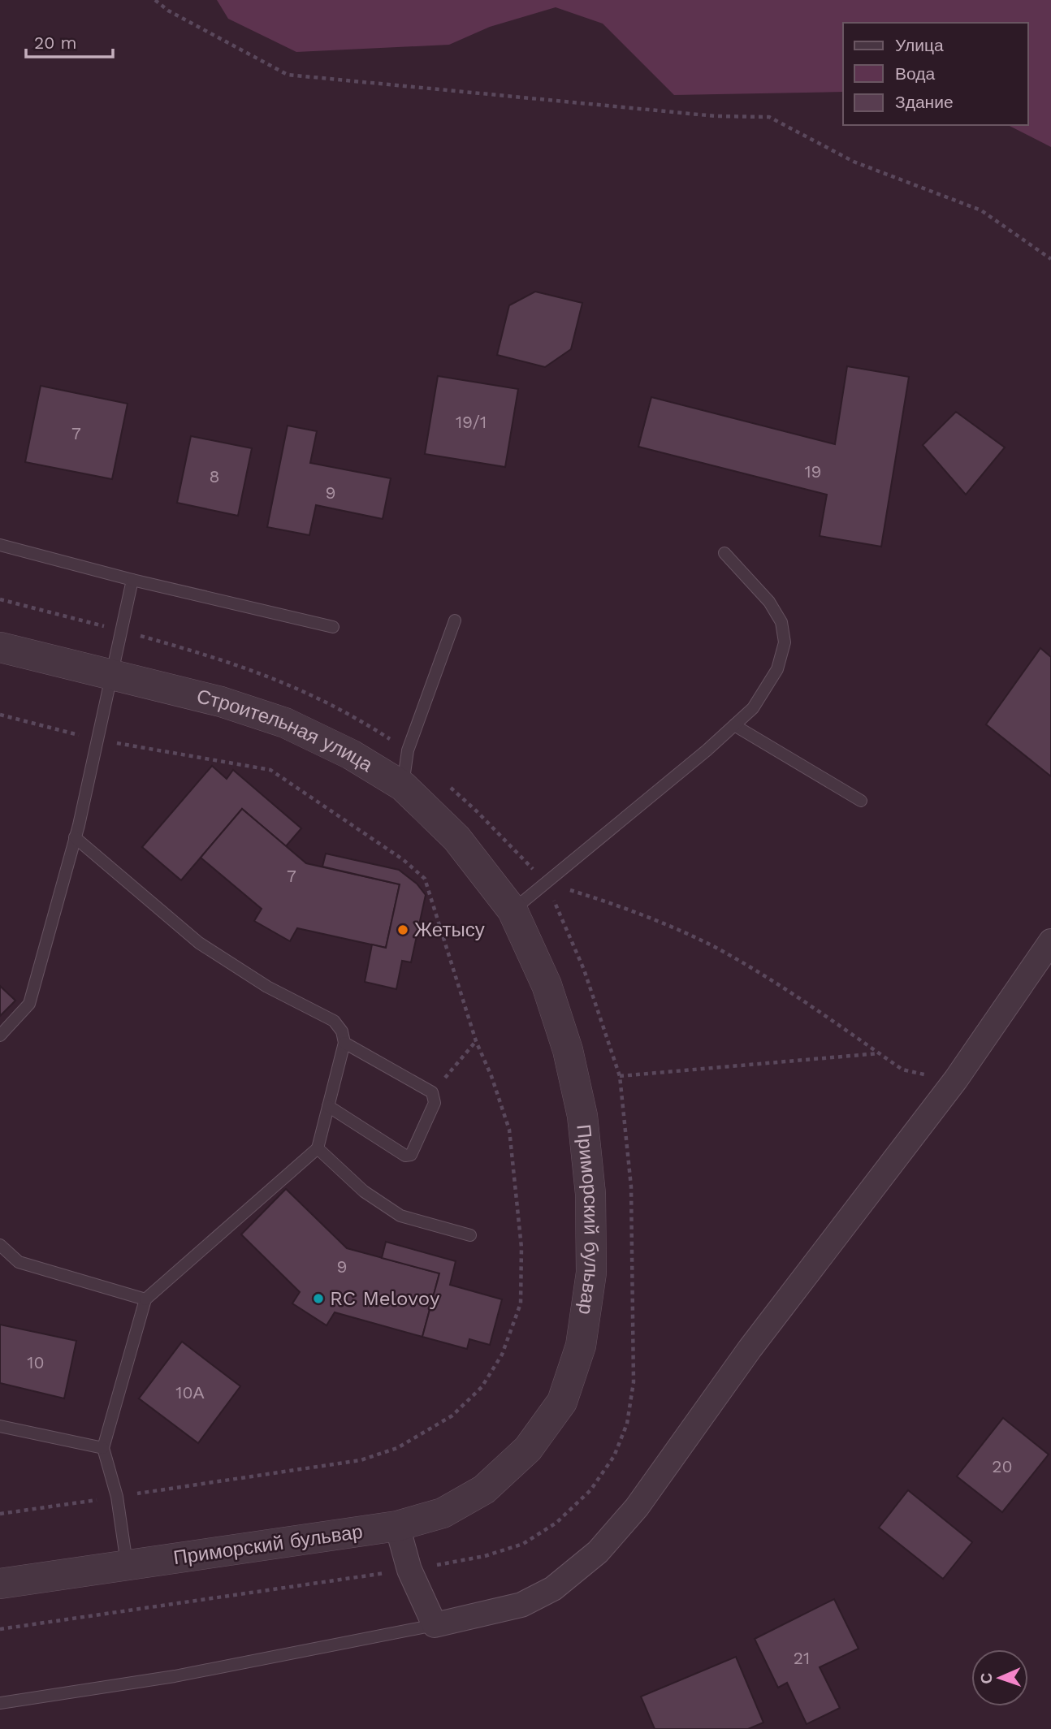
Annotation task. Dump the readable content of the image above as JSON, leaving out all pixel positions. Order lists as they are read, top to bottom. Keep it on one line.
{"streets":{"street":["Строительная улица","Приморский бульвар"]},"crossings":[["Строительная улица","Приморский бульвар"]],"places":["Жетысу","RC Melovoy"],"house_numbers":["19/1","7","19","8","9","7","9","10","10А","20","21"],"legend":["Улица","Вода","Здание"],"scale_bar":"20 m","north":"left"}
